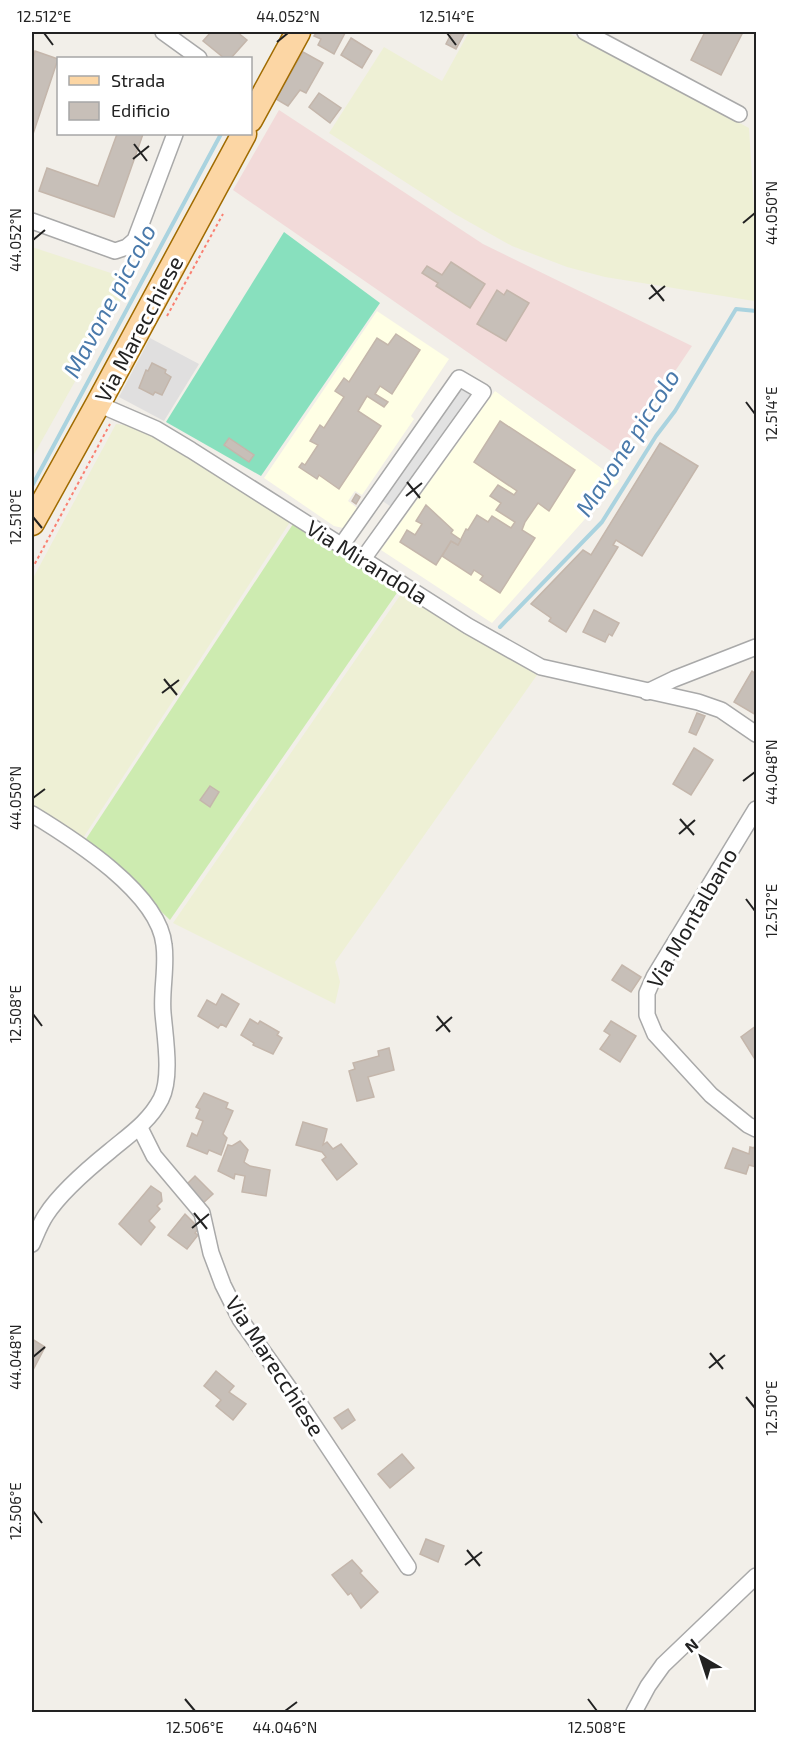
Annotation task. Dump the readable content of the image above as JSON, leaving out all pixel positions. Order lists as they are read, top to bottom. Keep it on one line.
{"streets":{"main road":["Via Marecchiese"],"street":["Via Mirandola","Via Montalbano"]},"crossings":[["Via Marecchiese","Via Mirandola"]],"water":["Mavone piccolo"],"legend":["Strada","Edificio"],"north":"top left","coordinates":["12.512°E","44.052°N","12.514°E","44.050°N","12.510°E","44.048°N","12.508°E","12.506°E","44.046°N"]}
